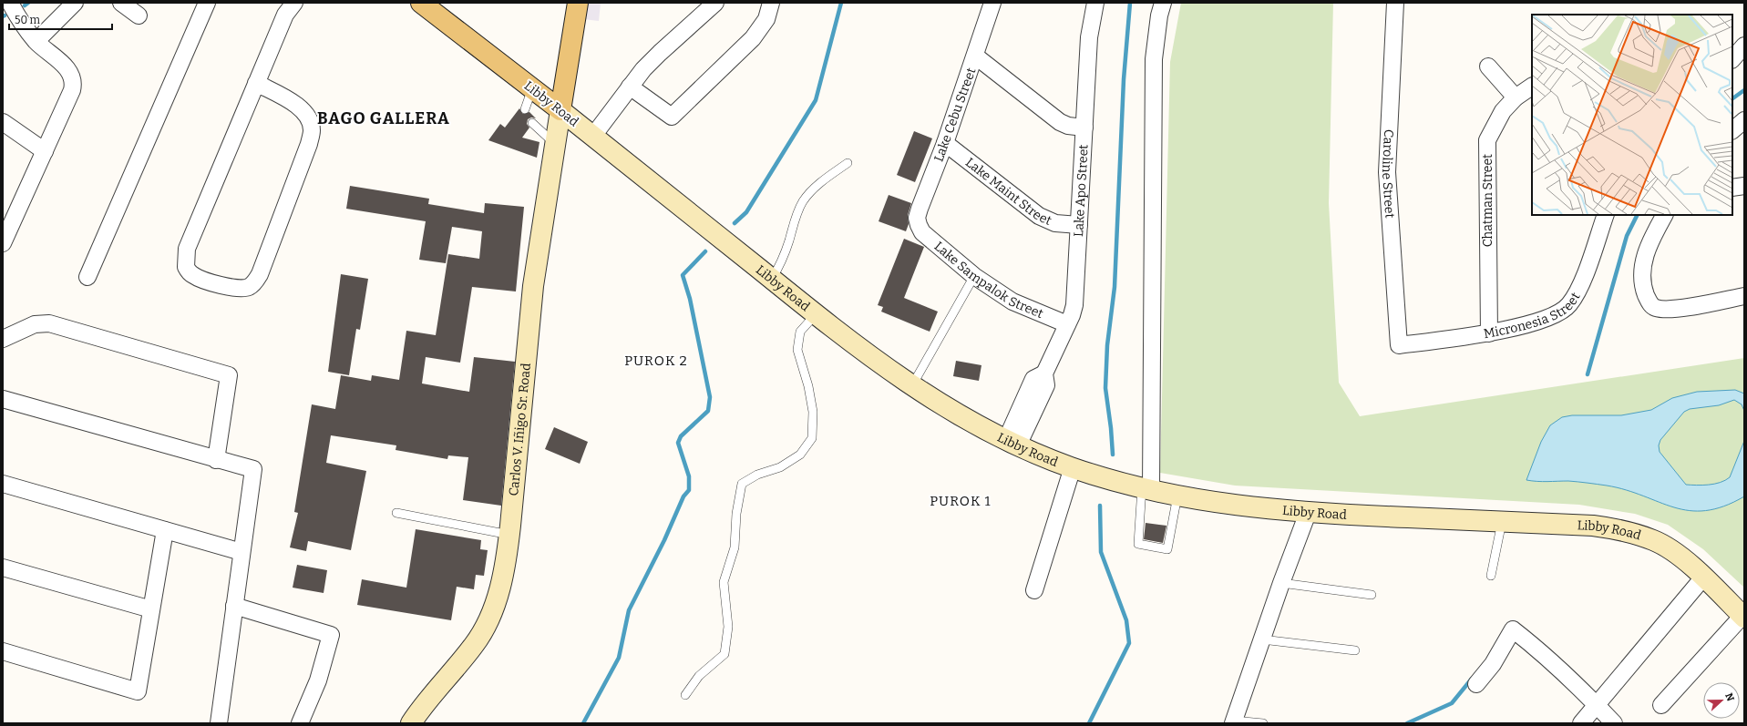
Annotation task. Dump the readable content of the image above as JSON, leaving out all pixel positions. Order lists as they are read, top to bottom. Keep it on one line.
{"streets":{"main road":["Libby Road","Carlos V. Iñigo Sr. Road"],"street":["Lake Cebu Street","Caroline Street","Lake Maint Street","Lake Apo Street","Chatman Street","Lake Sampalok Street","Micronesia Street"]},"crossings":[["Libby Road","Lake Apo Street"],["Libby Road","Carlos V. Iñigo Sr. Road"],["Lake Cebu Street","Lake Maint Street"],["Lake Cebu Street","Lake Sampalok Street"],["Caroline Street","Micronesia Street"],["Lake Maint Street","Lake Apo Street"],["Lake Apo Street","Lake Sampalok Street"],["Chatman Street","Micronesia Street"]],"districts":["BAGO GALLERA","PUROK 2","PUROK 1"],"scale_bar":"50 m","north":"right"}
